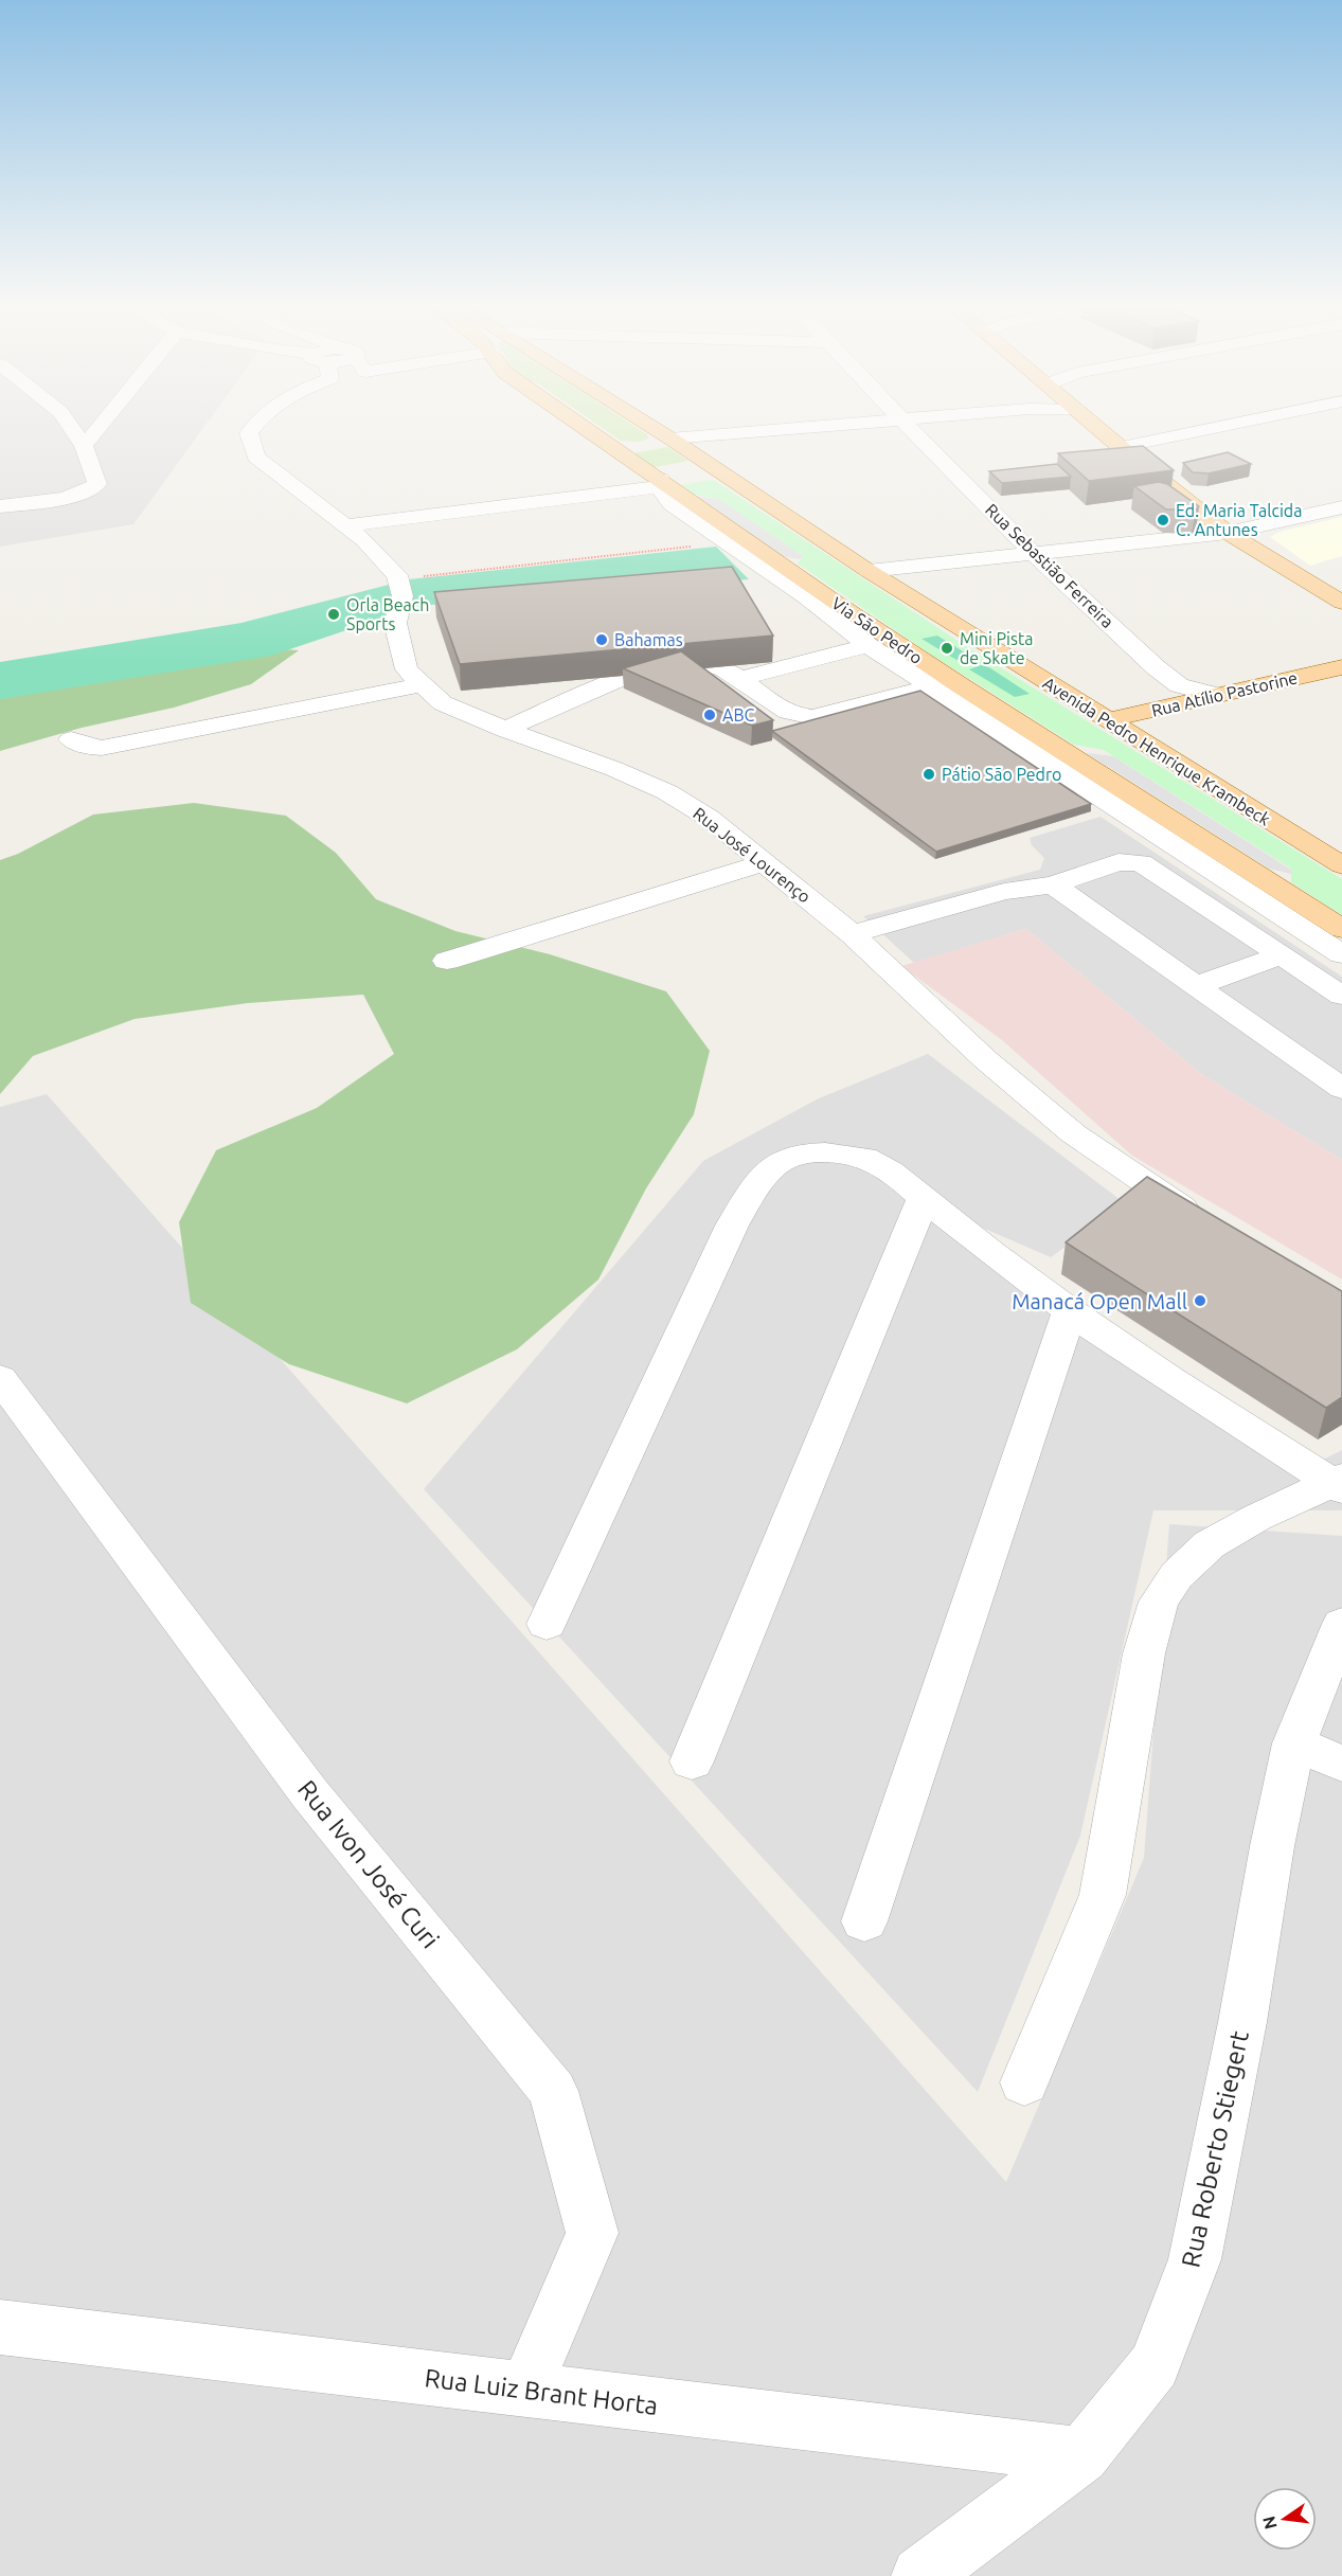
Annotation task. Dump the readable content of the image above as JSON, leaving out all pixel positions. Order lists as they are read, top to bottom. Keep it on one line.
{"streets":{"main road":["Via São Pedro","Rua Atílio Pastorine","Avenida Pedro Henrique Krambeck"],"street":["Rua Sebastião Ferreira","Rua José Lourenço","Rua Ivon José Curi","Rua Roberto Stiegert","Rua Luiz Brant Horta"]},"crossings":[["Rua Sebastião Ferreira","Rua Atílio Pastorine"],["Rua Atílio Pastorine","Avenida Pedro Henrique Krambeck"],["Rua Ivon José Curi","Rua Luiz Brant Horta"],["Rua Roberto Stiegert","Rua Luiz Brant Horta"]],"places":["Ed. Maria Talcida C. Antunes","Orla Beach Sports","Bahamas","Mini Pista de Skate","ABC","Pátio São Pedro","Manacá Open Mall"],"north":"left"}
